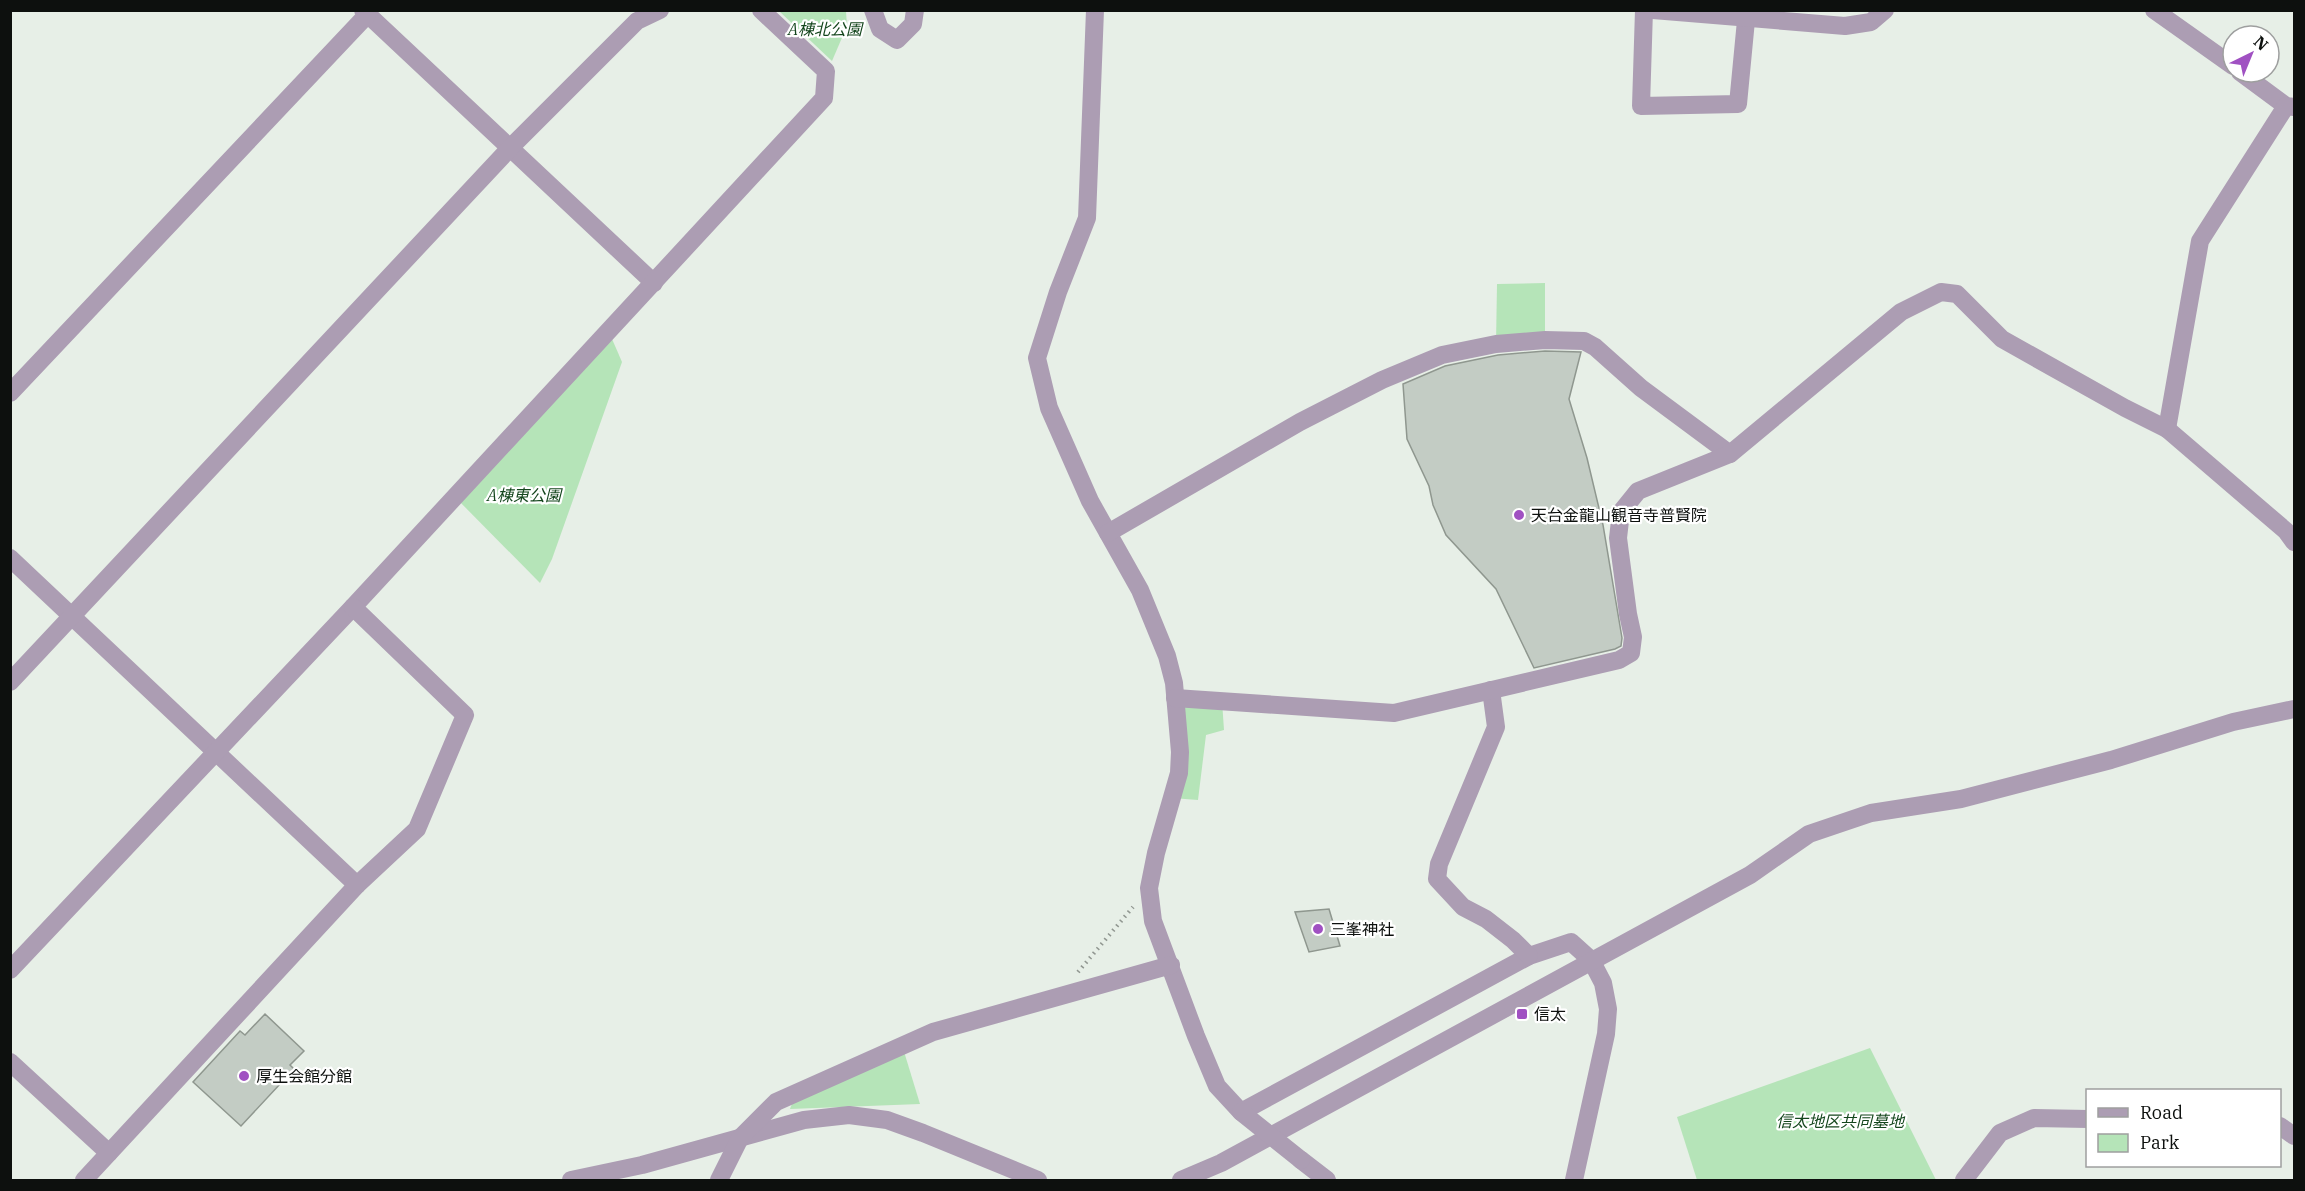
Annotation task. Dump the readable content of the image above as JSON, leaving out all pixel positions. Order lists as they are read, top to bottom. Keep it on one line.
{"parks":["A棟北公園","A棟東公園","信太地区共同墓地"],"places":{"other":["天台金龍山観音寺普賢院","三峯神社","厚生会館分館"],"transit":["信太"]},"legend":["Road","Park"],"north":"top right"}
